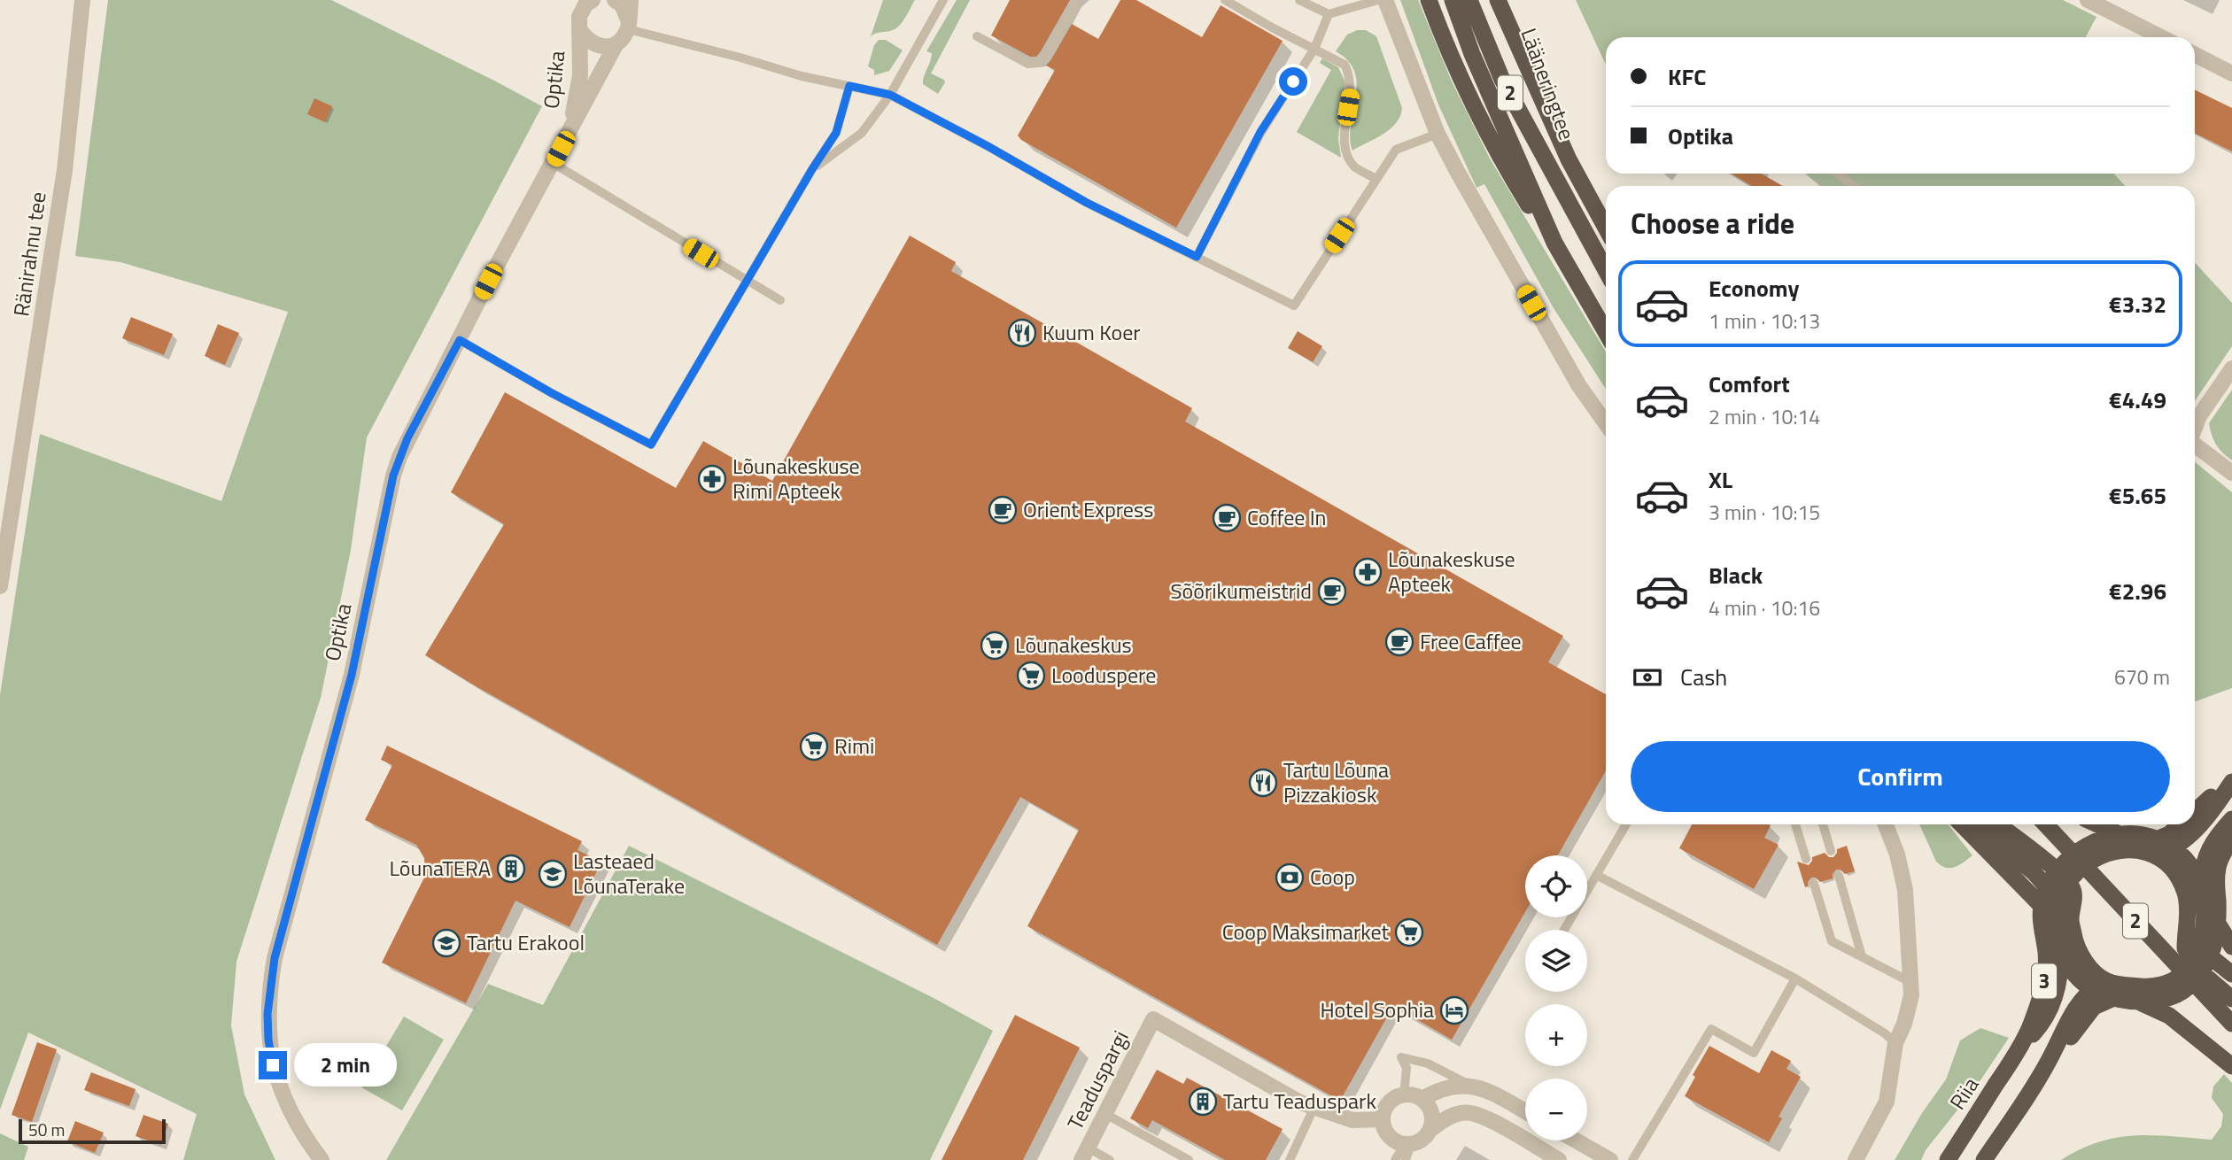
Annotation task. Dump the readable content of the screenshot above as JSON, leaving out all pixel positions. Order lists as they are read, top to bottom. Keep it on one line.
{"streets":{"highway":["Lääneringtee","2","3","Riia"],"street":["Optika","Ränirahnu tee","Teaduspargi"]},"places":{"restaurant":["Kuum Koer","Tartu Lõuna Pizzakiosk"],"pharmacy":["Lõunakeskuse Rimi Apteek","Lõunakeskuse Apteek"],"cafe":["Orient Express","Coffee In","Sõõrikumeistrid","Free Caffee"],"supermarket":["Lõunakeskus","Looduspere","Rimi","Coop Maksimarket"],"building":["LõunaTERA","Tartu Teaduspark"],"school or university":["Lasteaed LõunaTerake","Tartu Erakool"],"bank":["Coop"],"hotel":["Hotel Sophia"]},"scale_bar":"50 m","page":{"banner":["KFC","Optika"],"heading":"Choose a ride","list":[{"name":"Economy","note":"1 min · 10:13","value":"€3.32"},{"name":"Comfort","note":"2 min · 10:14","value":"€4.49"},{"name":"XL","note":"3 min · 10:15","value":"€5.65"},{"name":"Black","note":"4 min · 10:16","value":"€2.96"}],"pay":["Cash","670 m"],"buttons":"Confirm","map_buttons":["+","−"],"bubble":"2 min","scale":"50 m"}}
